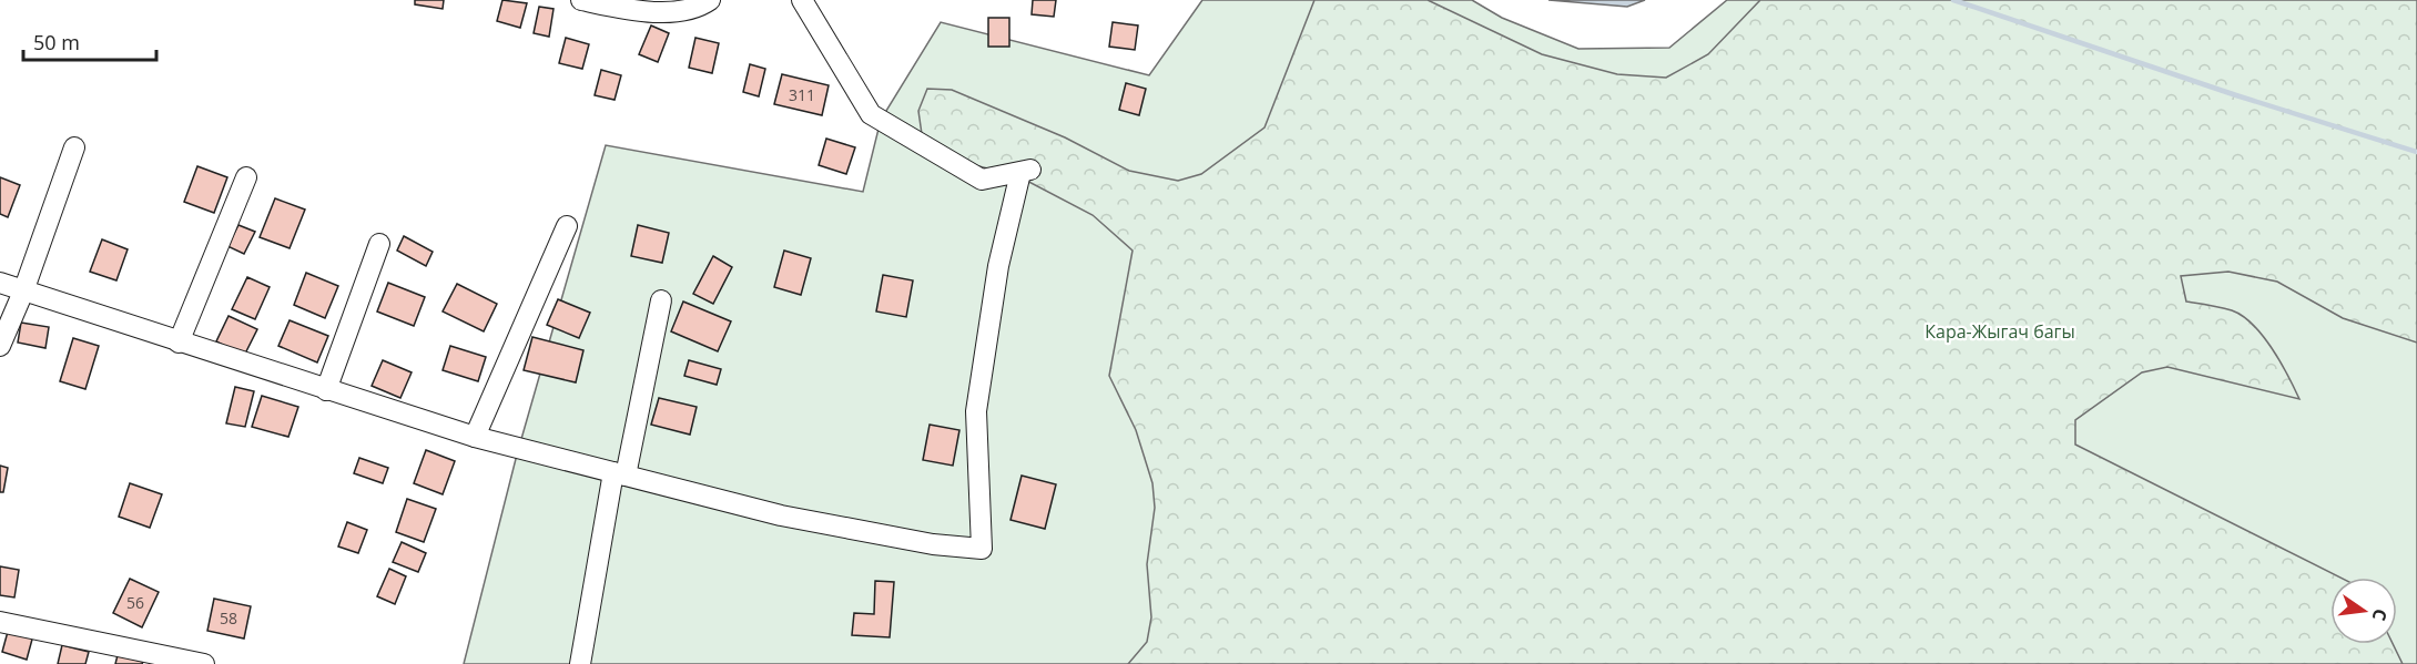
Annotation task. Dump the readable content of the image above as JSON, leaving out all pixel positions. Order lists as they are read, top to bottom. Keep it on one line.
{"parks":["Кара-Жыгач багы"],"house_numbers":["311","56","58"],"scale_bar":"50 m","north":"right"}
